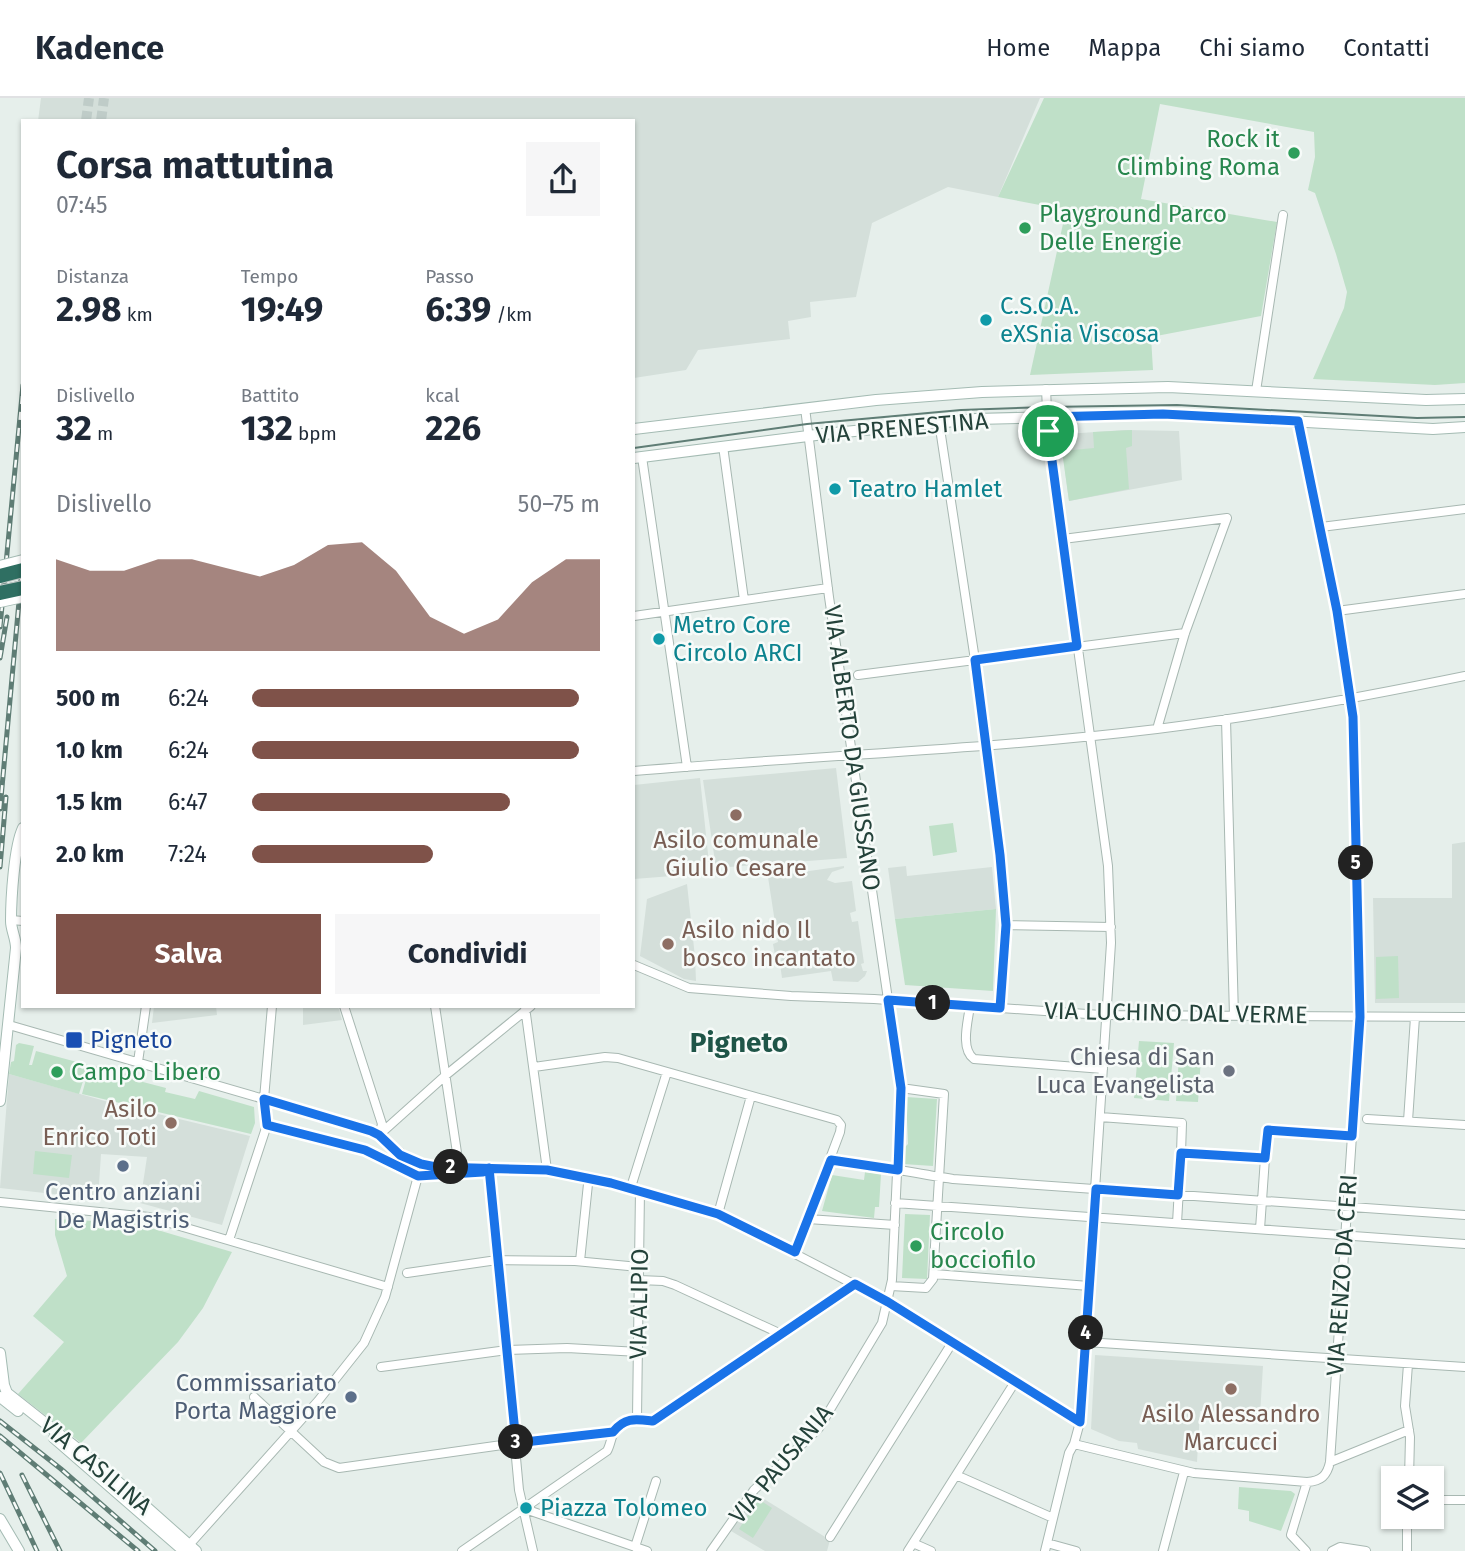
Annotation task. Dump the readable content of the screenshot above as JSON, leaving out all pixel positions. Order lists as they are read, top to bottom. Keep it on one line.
{"streets":{"main road":["VIA PRENESTINA","VIA CASILINA"],"street":["VIA ALBERTO DA GIUSSANO","VIA LUCHINO DAL VERME","VIA RENZO DA CERI","VIA ALIPIO","VIA PAUSANIA"]},"crossings":[["VIA PRENESTINA","VIA ALBERTO DA GIUSSANO"],["VIA PRENESTINA","VIA RENZO DA CERI"],["VIA ALBERTO DA GIUSSANO","VIA LUCHINO DAL VERME"],["VIA ALBERTO DA GIUSSANO","VIA PAUSANIA"],["VIA LUCHINO DAL VERME","VIA RENZO DA CERI"]],"districts":["Pigneto"],"places":{"other":["Rock it Climbing Roma","Playground Parco Delle Energie","C.S.O.A. eXSnia Viscosa","Teatro Hamlet","Metro Core Circolo ARCI","Asilo comunale Giulio Cesare","Asilo nido Il bosco incantato","Chiesa di San Luca Evangelista","Campo Libero","Asilo Enrico Toti","Centro anziani De Magistris","Circolo bocciofilo","Asilo Alessandro Marcucci","Commissariato Porta Maggiore","Piazza Tolomeo"],"transit":["Pigneto"]},"page":{"header":"Kadence","nav":["Home","Mappa","Chi siamo","Contatti"],"heading":["Corsa mattutina","07:45"],"stats":[["Distanza","2.98 km"],["Tempo","19:49"],["Passo","6:39 /km"],["Dislivello","32 m"],["Battito","132 bpm"],["kcal","226"]],"chart":["Dislivello","50–75 m"],"list":[{"name":"500 m","note":"6:24"},{"name":"1.0 km","note":"6:24"},{"name":"1.5 km","note":"6:47"},{"name":"2.0 km","note":"7:24"}],"pins":["5","1","2","4","3"],"buttons":["Salva","Condividi"]}}
